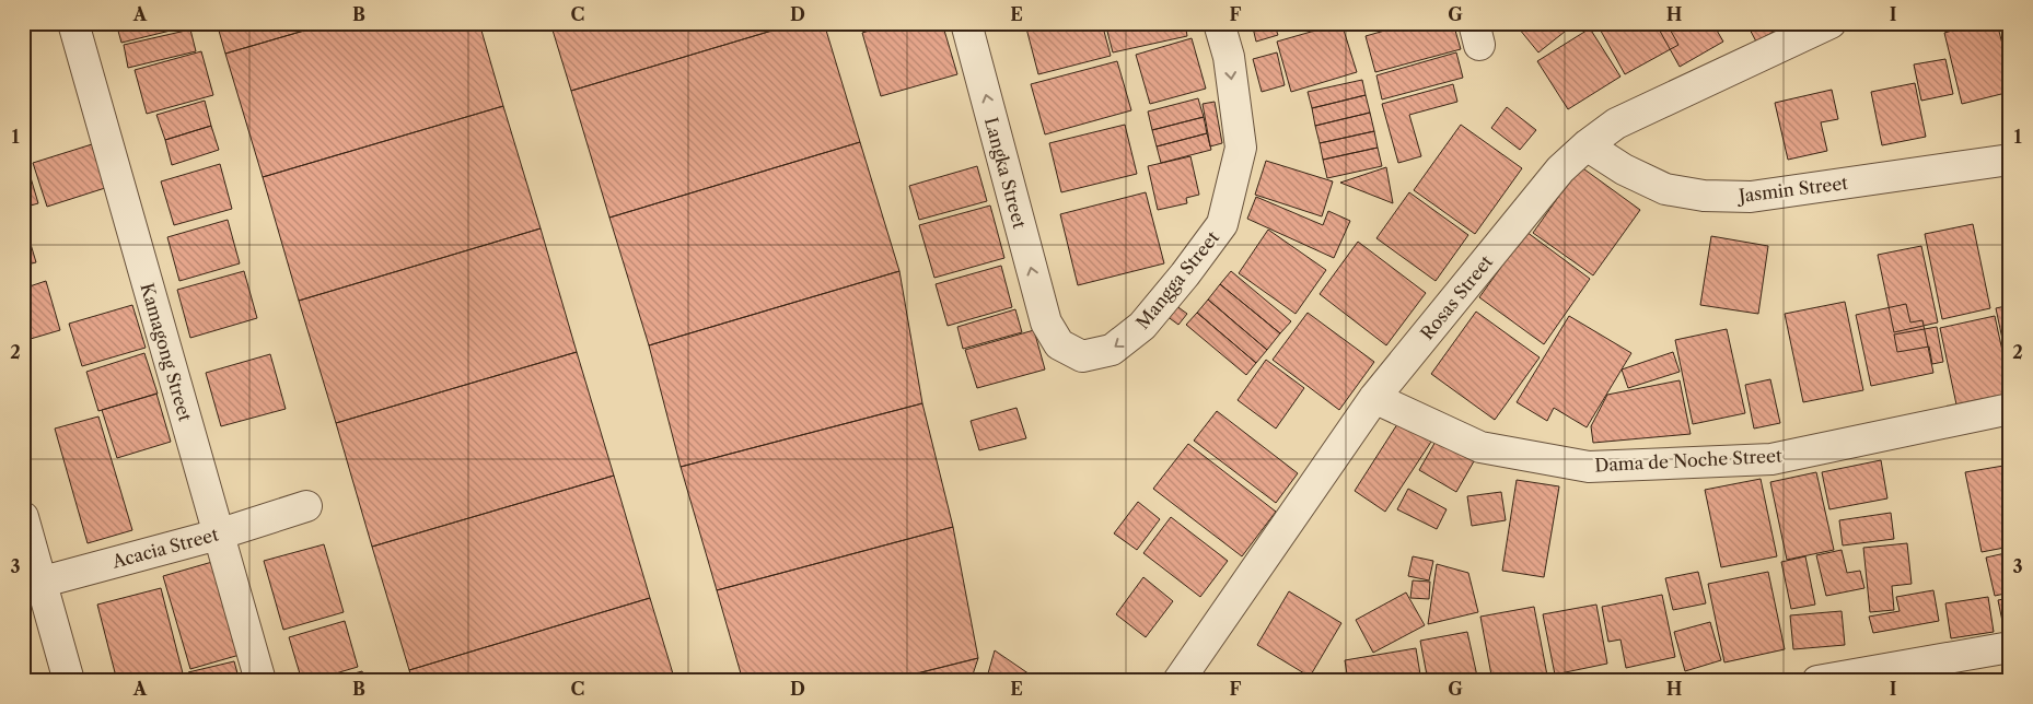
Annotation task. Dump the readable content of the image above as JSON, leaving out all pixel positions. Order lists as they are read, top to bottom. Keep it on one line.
{"streets":{"street":["Langka Street","Jasmin Street","Mangga Street","Rosas Street","Kamagong Street","Dama de Noche Street","Acacia Street"]},"crossings":[["Langka Street","Mangga Street"],["Jasmin Street","Rosas Street"],["Rosas Street","Dama de Noche Street"],["Kamagong Street","Acacia Street"]],"one_way":["Langka Street"],"grid":{"columns":["A","B","C","D","E","F","G","H","I"],"rows":["1","2","3"]}}
